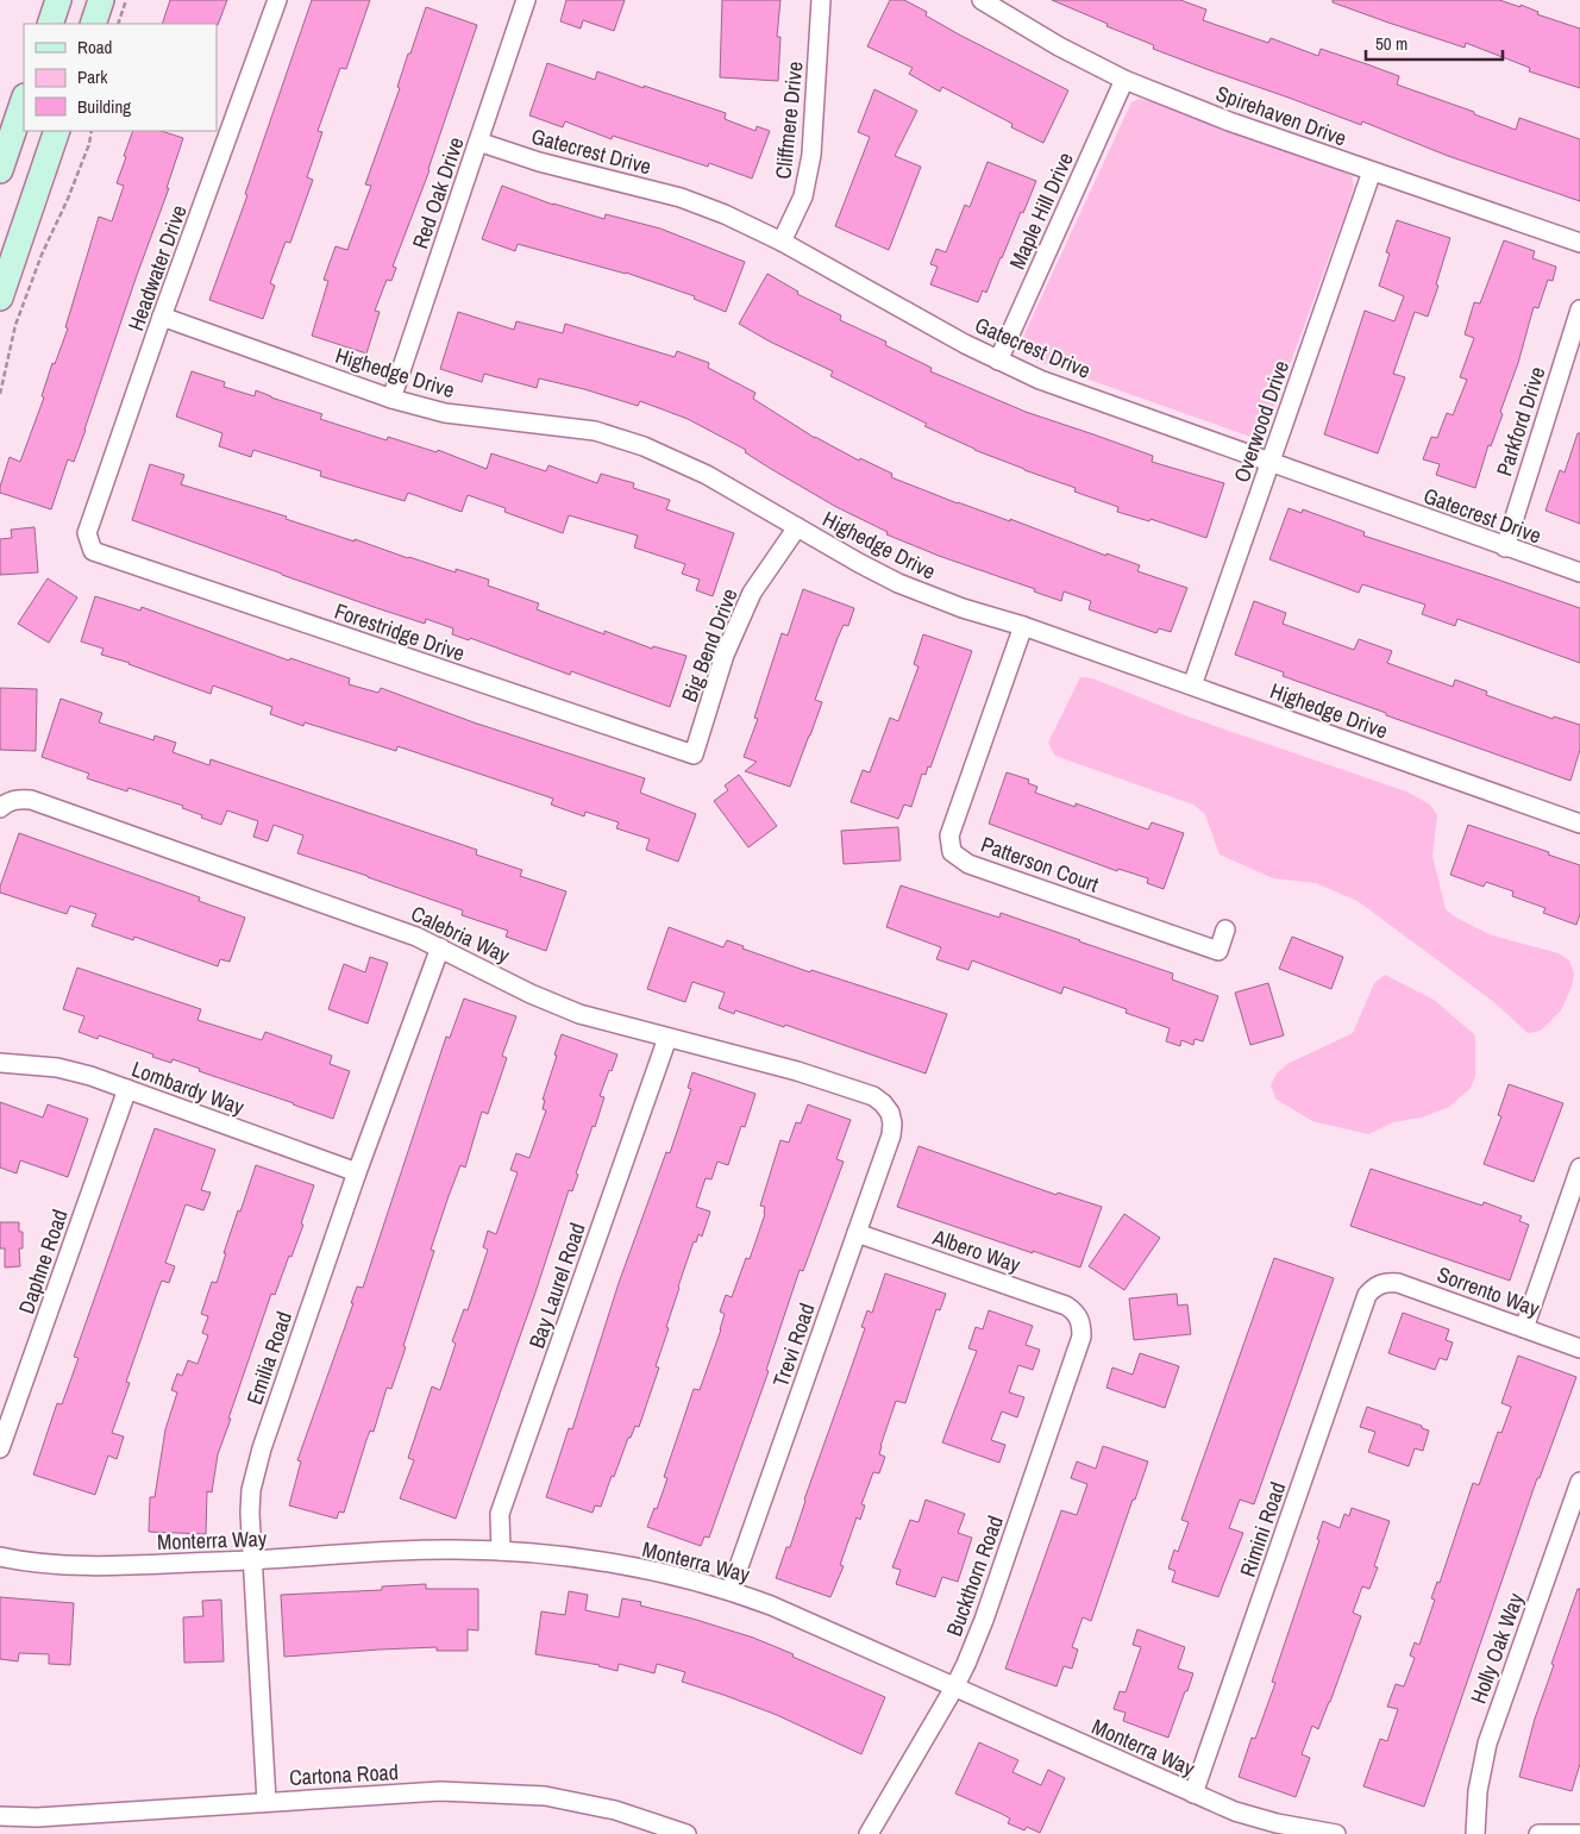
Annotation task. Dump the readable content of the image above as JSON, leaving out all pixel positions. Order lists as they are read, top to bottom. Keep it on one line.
{"streets":{"street":["Spirehaven Drive","Cliffmere Drive","Gatecrest Drive","Red Oak Drive","Maple Hill Drive","Headwater Drive","Highedge Drive","Overwood Drive","Parkford Drive","Forestridge Drive","Big Bend Drive","Patterson Court","Calebria Way","Lombardy Way","Albero Way","Daphne Road","Bay Laurel Road","Sorrento Way","Trevi Road","Emilia Road","Rimini Road","Monterra Way","Buckthorn Road","Holly Oak Way","Cartona Road"]},"crossings":[["Spirehaven Drive","Maple Hill Drive"],["Spirehaven Drive","Overwood Drive"],["Cliffmere Drive","Gatecrest Drive"],["Gatecrest Drive","Red Oak Drive"],["Gatecrest Drive","Maple Hill Drive"],["Gatecrest Drive","Overwood Drive"],["Gatecrest Drive","Parkford Drive"],["Red Oak Drive","Highedge Drive"],["Headwater Drive","Highedge Drive"],["Headwater Drive","Forestridge Drive"],["Highedge Drive","Overwood Drive"],["Highedge Drive","Big Bend Drive"],["Highedge Drive","Patterson Court"],["Forestridge Drive","Big Bend Drive"],["Calebria Way","Bay Laurel Road"],["Calebria Way","Trevi Road"],["Calebria Way","Emilia Road"],["Lombardy Way","Daphne Road"],["Lombardy Way","Emilia Road"],["Albero Way","Trevi Road"],["Albero Way","Buckthorn Road"],["Bay Laurel Road","Monterra Way"],["Sorrento Way","Rimini Road"],["Trevi Road","Monterra Way"],["Emilia Road","Monterra Way"],["Emilia Road","Cartona Road"],["Rimini Road","Monterra Way"],["Monterra Way","Buckthorn Road"]],"legend":["Road","Park","Building"],"scale_bar":"50 m"}
